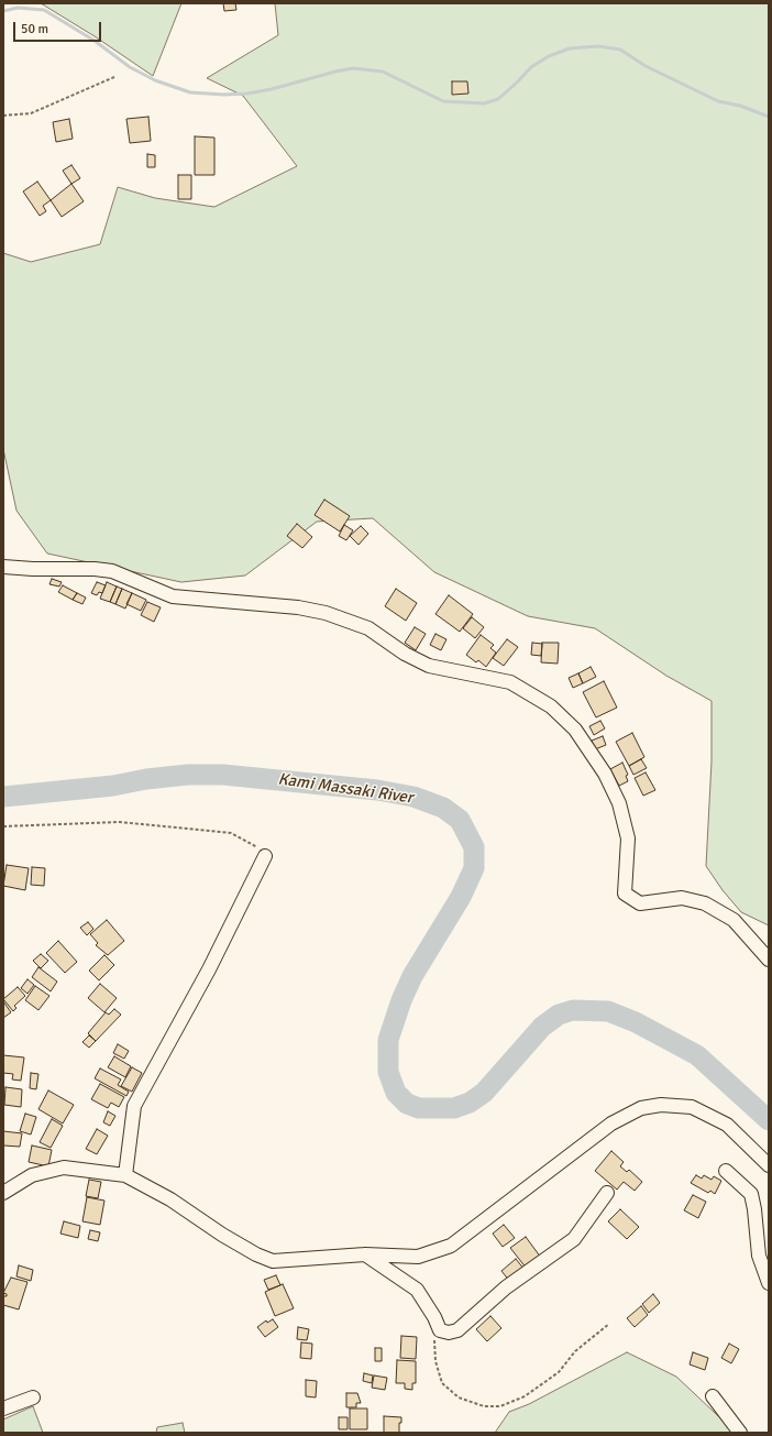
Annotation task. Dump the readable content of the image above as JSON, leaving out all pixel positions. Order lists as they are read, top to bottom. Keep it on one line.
{"water":["Kami Massaki River"],"scale_bar":"50 m"}
